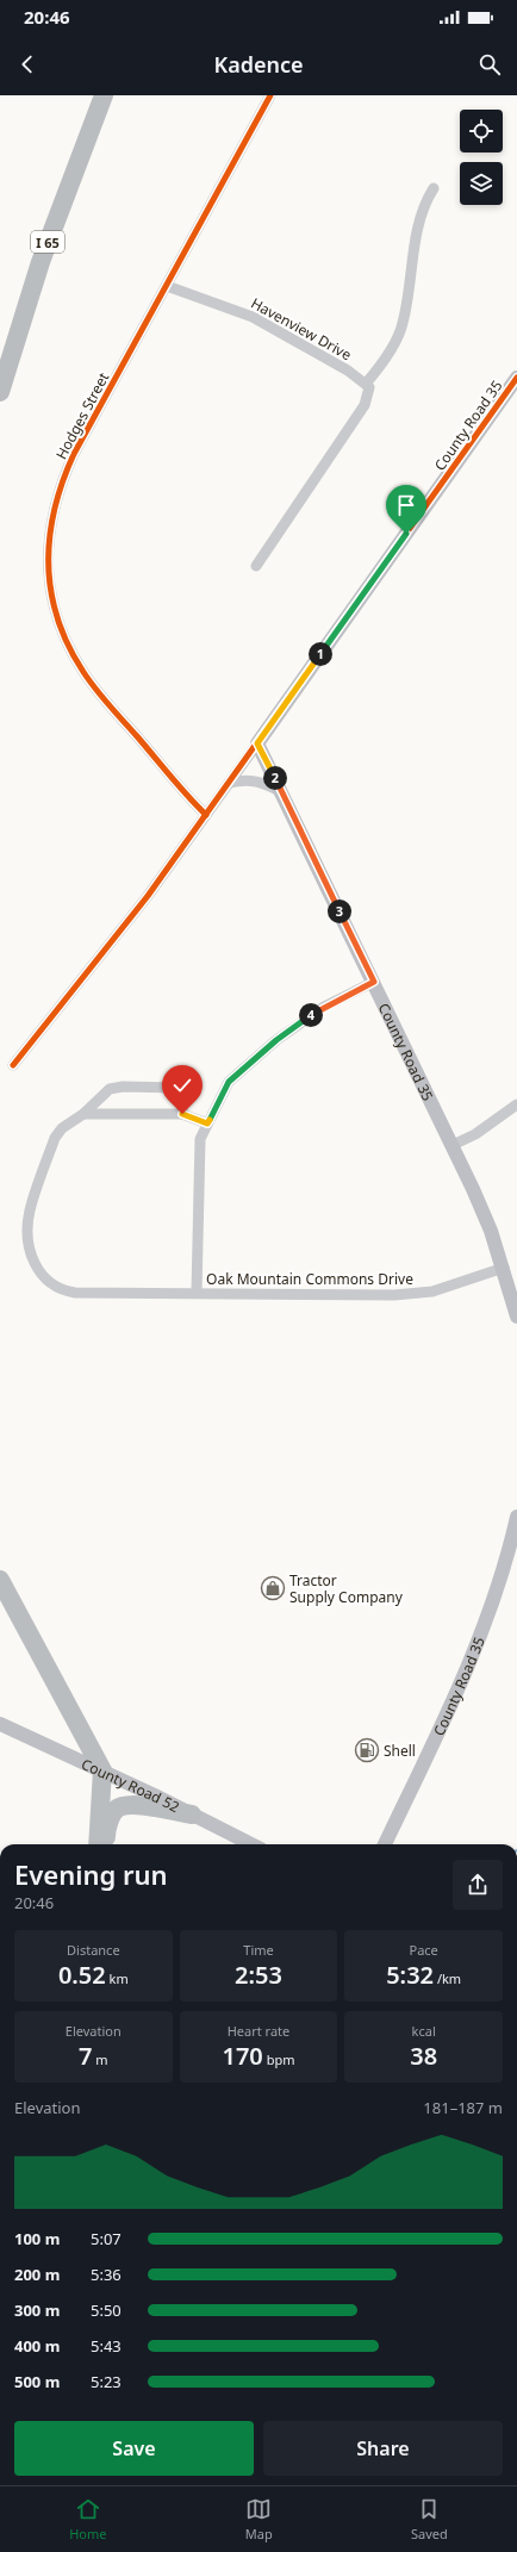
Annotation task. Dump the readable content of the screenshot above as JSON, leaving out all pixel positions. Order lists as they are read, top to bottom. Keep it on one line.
{"streets":{"highway":["I 65"],"street":["Havenview Drive","Hodges Street","County Road 35","Oak Mountain Commons Drive","County Road 52"]},"crossings":[["Havenview Drive","Hodges Street"],["County Road 35","Oak Mountain Commons Drive"]],"places":{"shop":["Tractor Supply Company"],"fuel station":["Shell"]},"page":{"status":"20:46","header":"Kadence","pins":["1","2","3","4"],"heading":["Evening run","20:46"],"stats":[["Distance","0.52 km"],["Time","2:53"],["Pace","5:32 /km"],["Elevation","7 m"],["Heart rate","170 bpm"],["kcal","38"]],"chart":["Elevation","181–187 m"],"list":[{"name":"100 m","note":"5:07"},{"name":"200 m","note":"5:36"},{"name":"300 m","note":"5:50"},{"name":"400 m","note":"5:43"},{"name":"500 m","note":"5:23"}],"buttons":["Save","Share"],"tabs":["Home","Map","Saved"]}}
